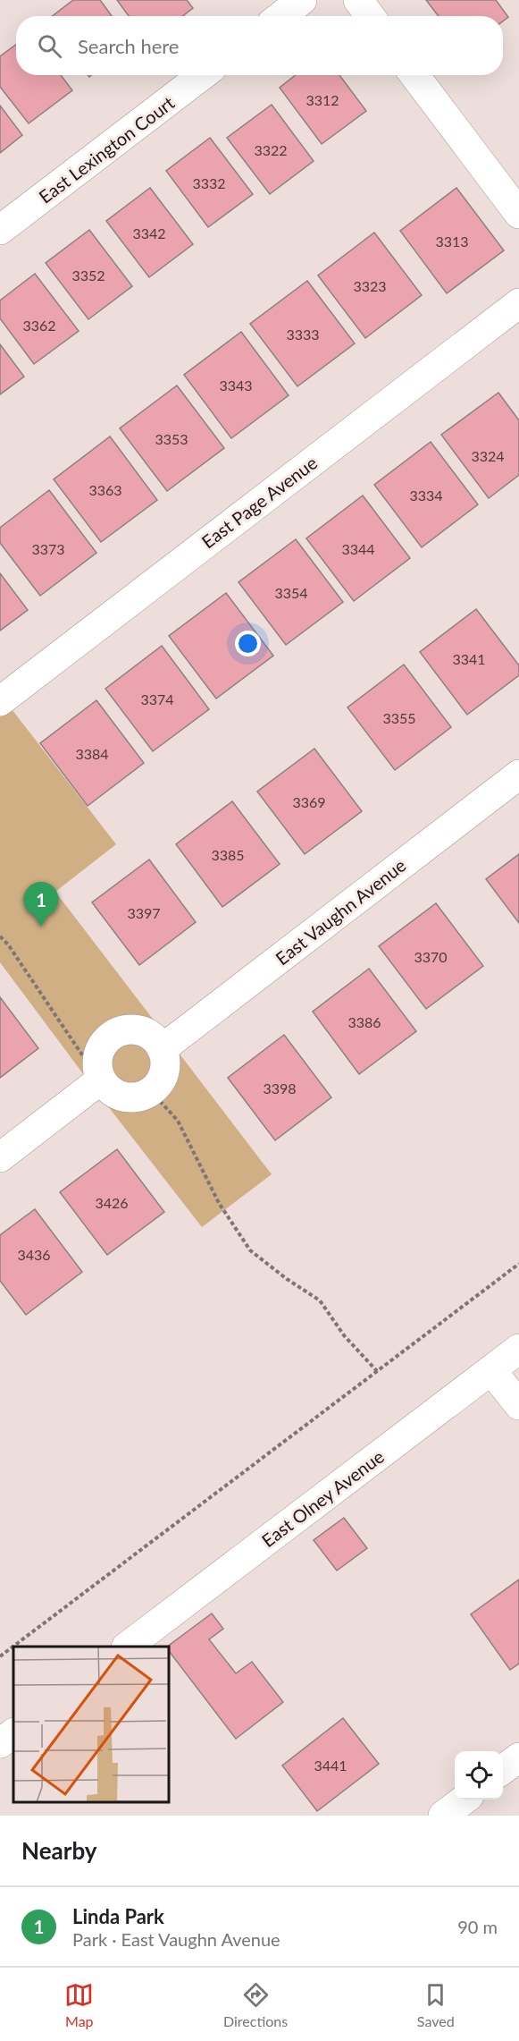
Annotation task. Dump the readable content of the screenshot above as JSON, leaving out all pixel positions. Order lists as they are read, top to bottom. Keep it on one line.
{"streets":{"street":["East Lexington Court","East Page Avenue","East Vaughn Avenue","East Olney Avenue"]},"house_numbers":["3312","3322","3332","3342","3313","3352","3323","3362","3333","3343","3353","3324","3363","3334","3373","3344","3354","3341","3374","3355","3384","3369","3385","3397","3370","3386","3398","3426","3436","3441"],"page":{"search":"Search here","pins":"1","heading":"Nearby","list":[{"mark":"1","name":"Linda Park","note":"Park · East Vaughn Avenue","value":"90 m"}],"nav":["Map","Directions","Saved"]}}
